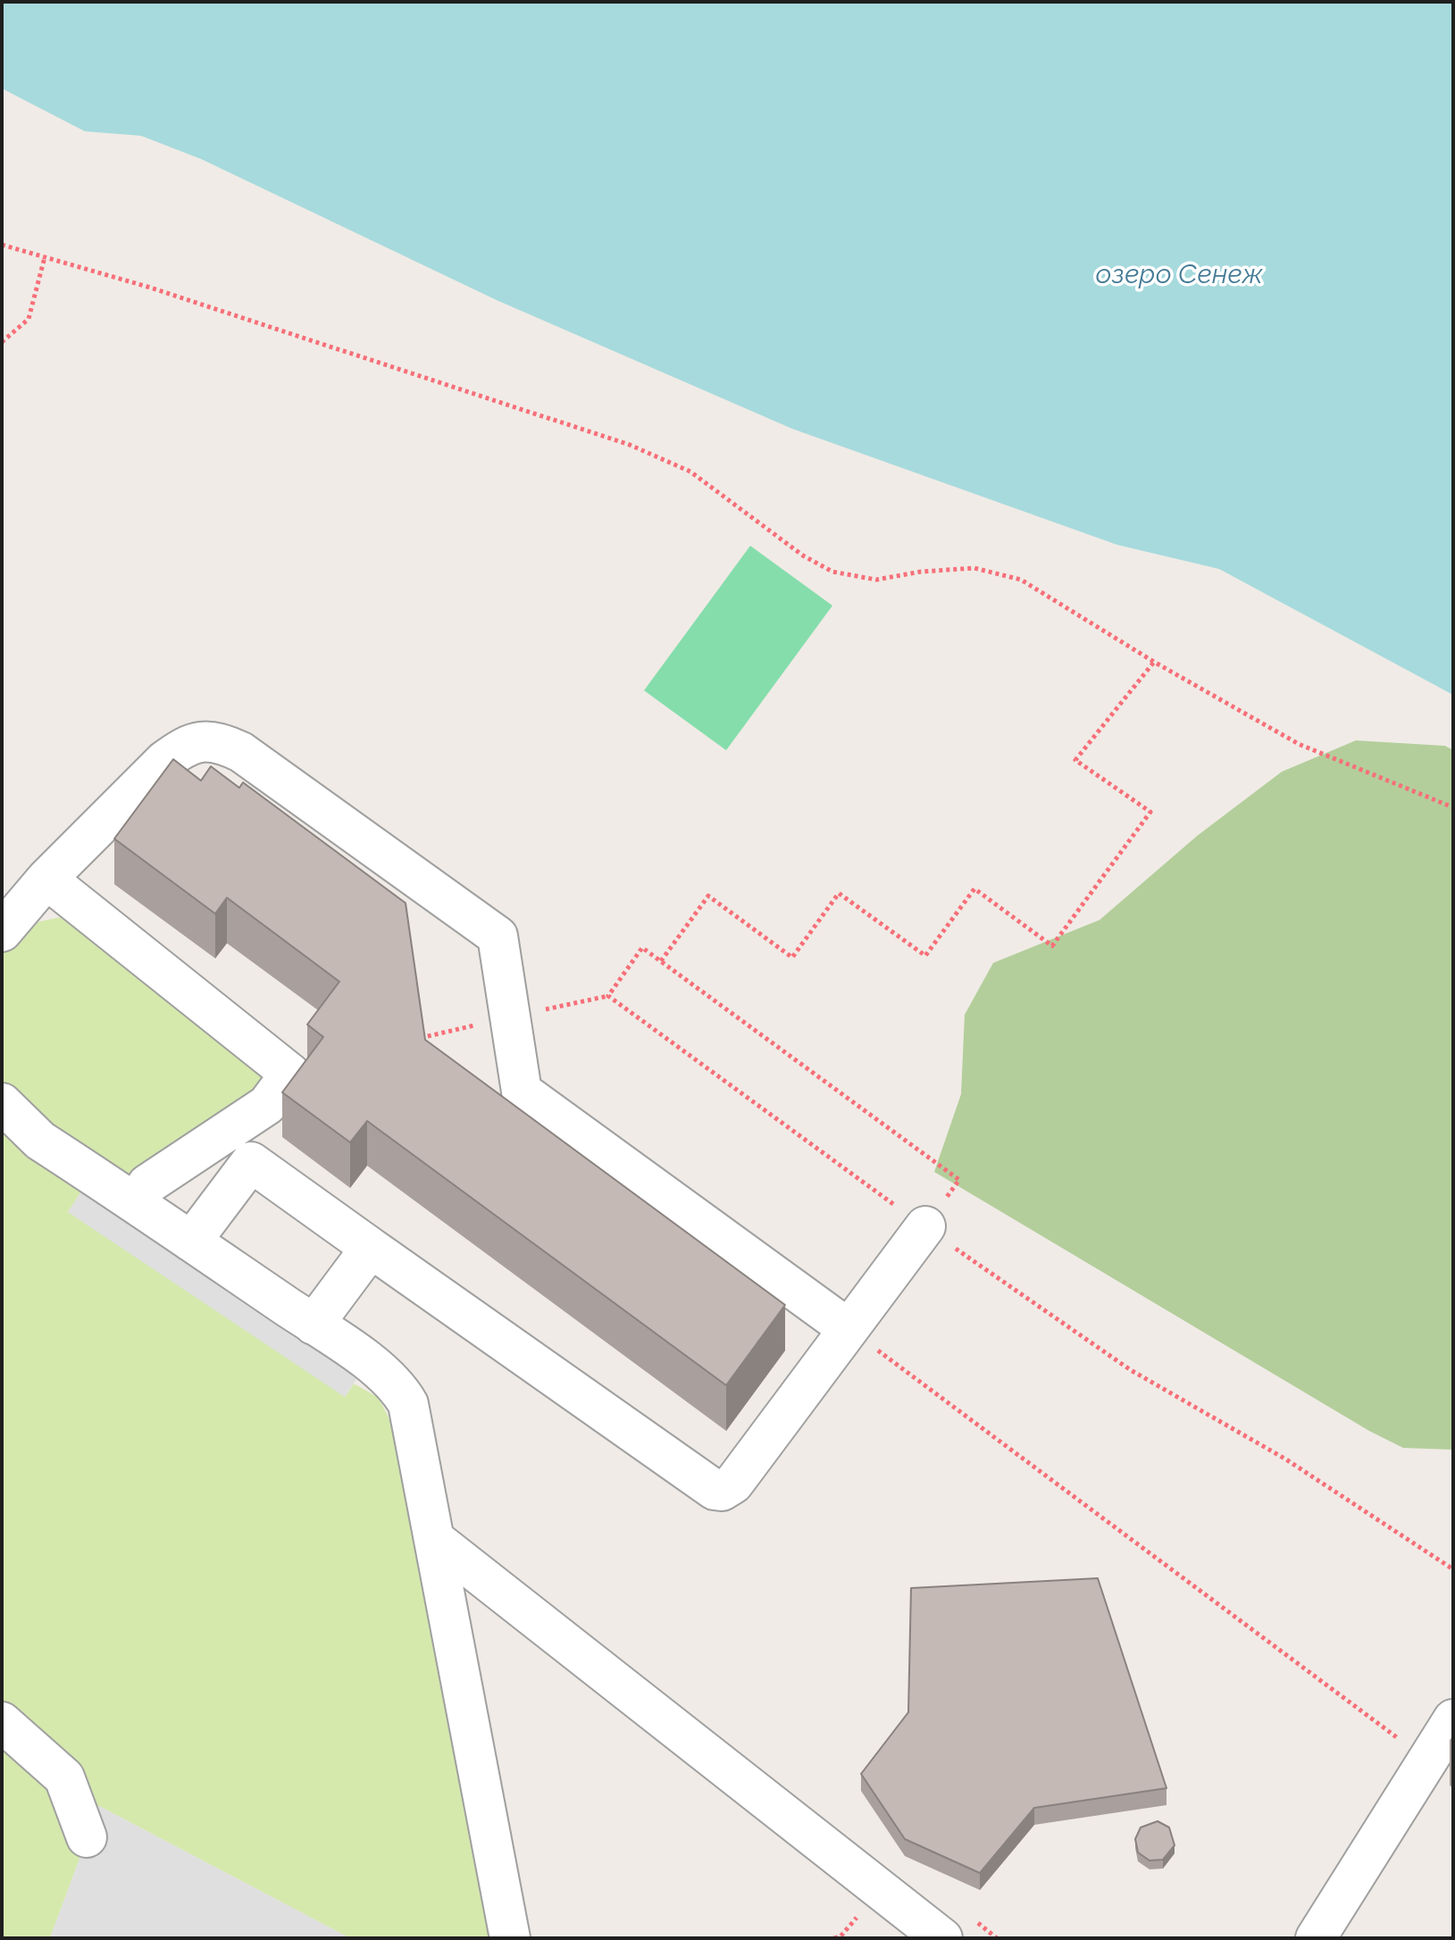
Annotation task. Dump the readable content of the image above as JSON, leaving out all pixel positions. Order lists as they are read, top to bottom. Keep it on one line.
{"water":["озеро Сенеж"]}
